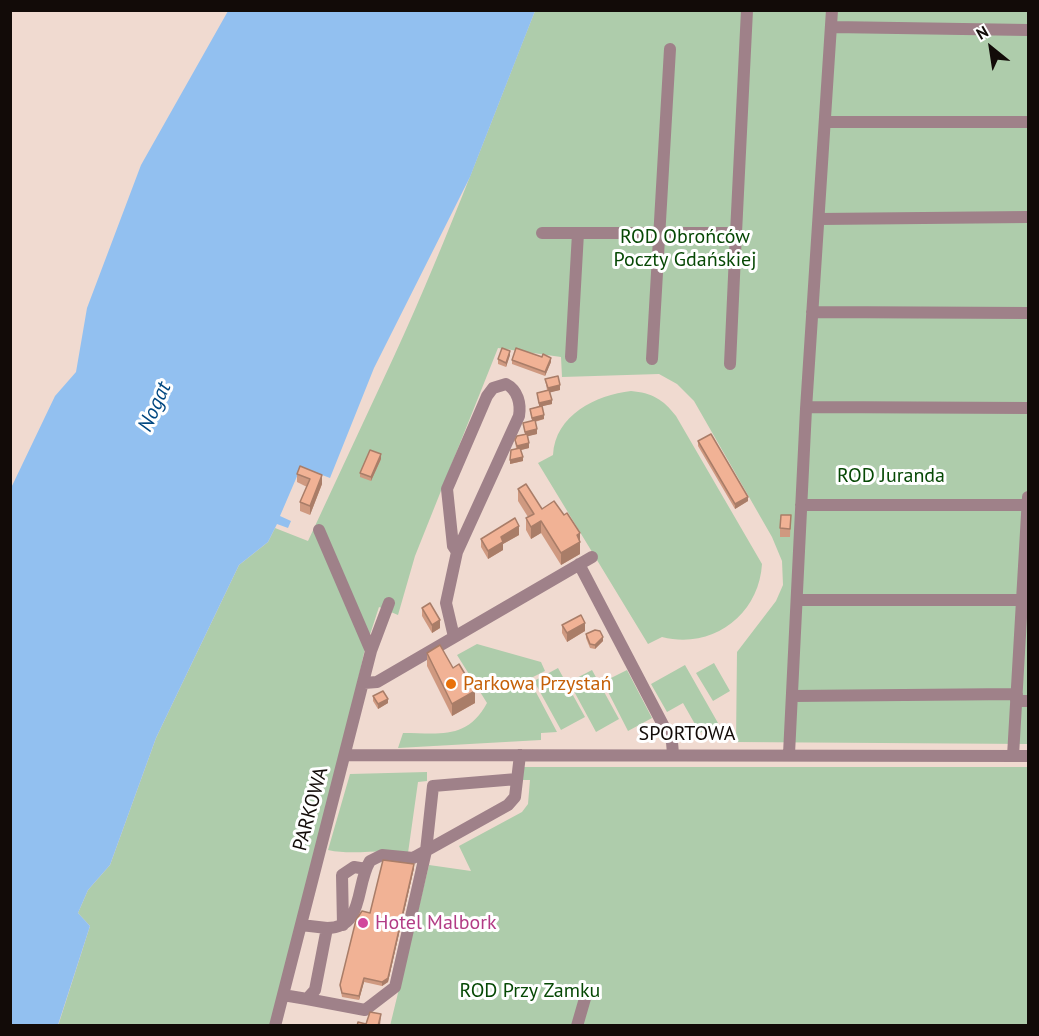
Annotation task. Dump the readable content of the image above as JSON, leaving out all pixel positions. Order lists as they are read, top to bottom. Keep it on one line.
{"streets":{"street":["SPORTOWA","PARKOWA"]},"crossings":[["SPORTOWA","PARKOWA"]],"water":["Nogat"],"parks":["ROD Obrońców Poczty Gdańskiej","ROD Juranda","ROD Przy Zamku"],"places":["Parkowa Przystań","Hotel Malbork"],"north":"top left"}
